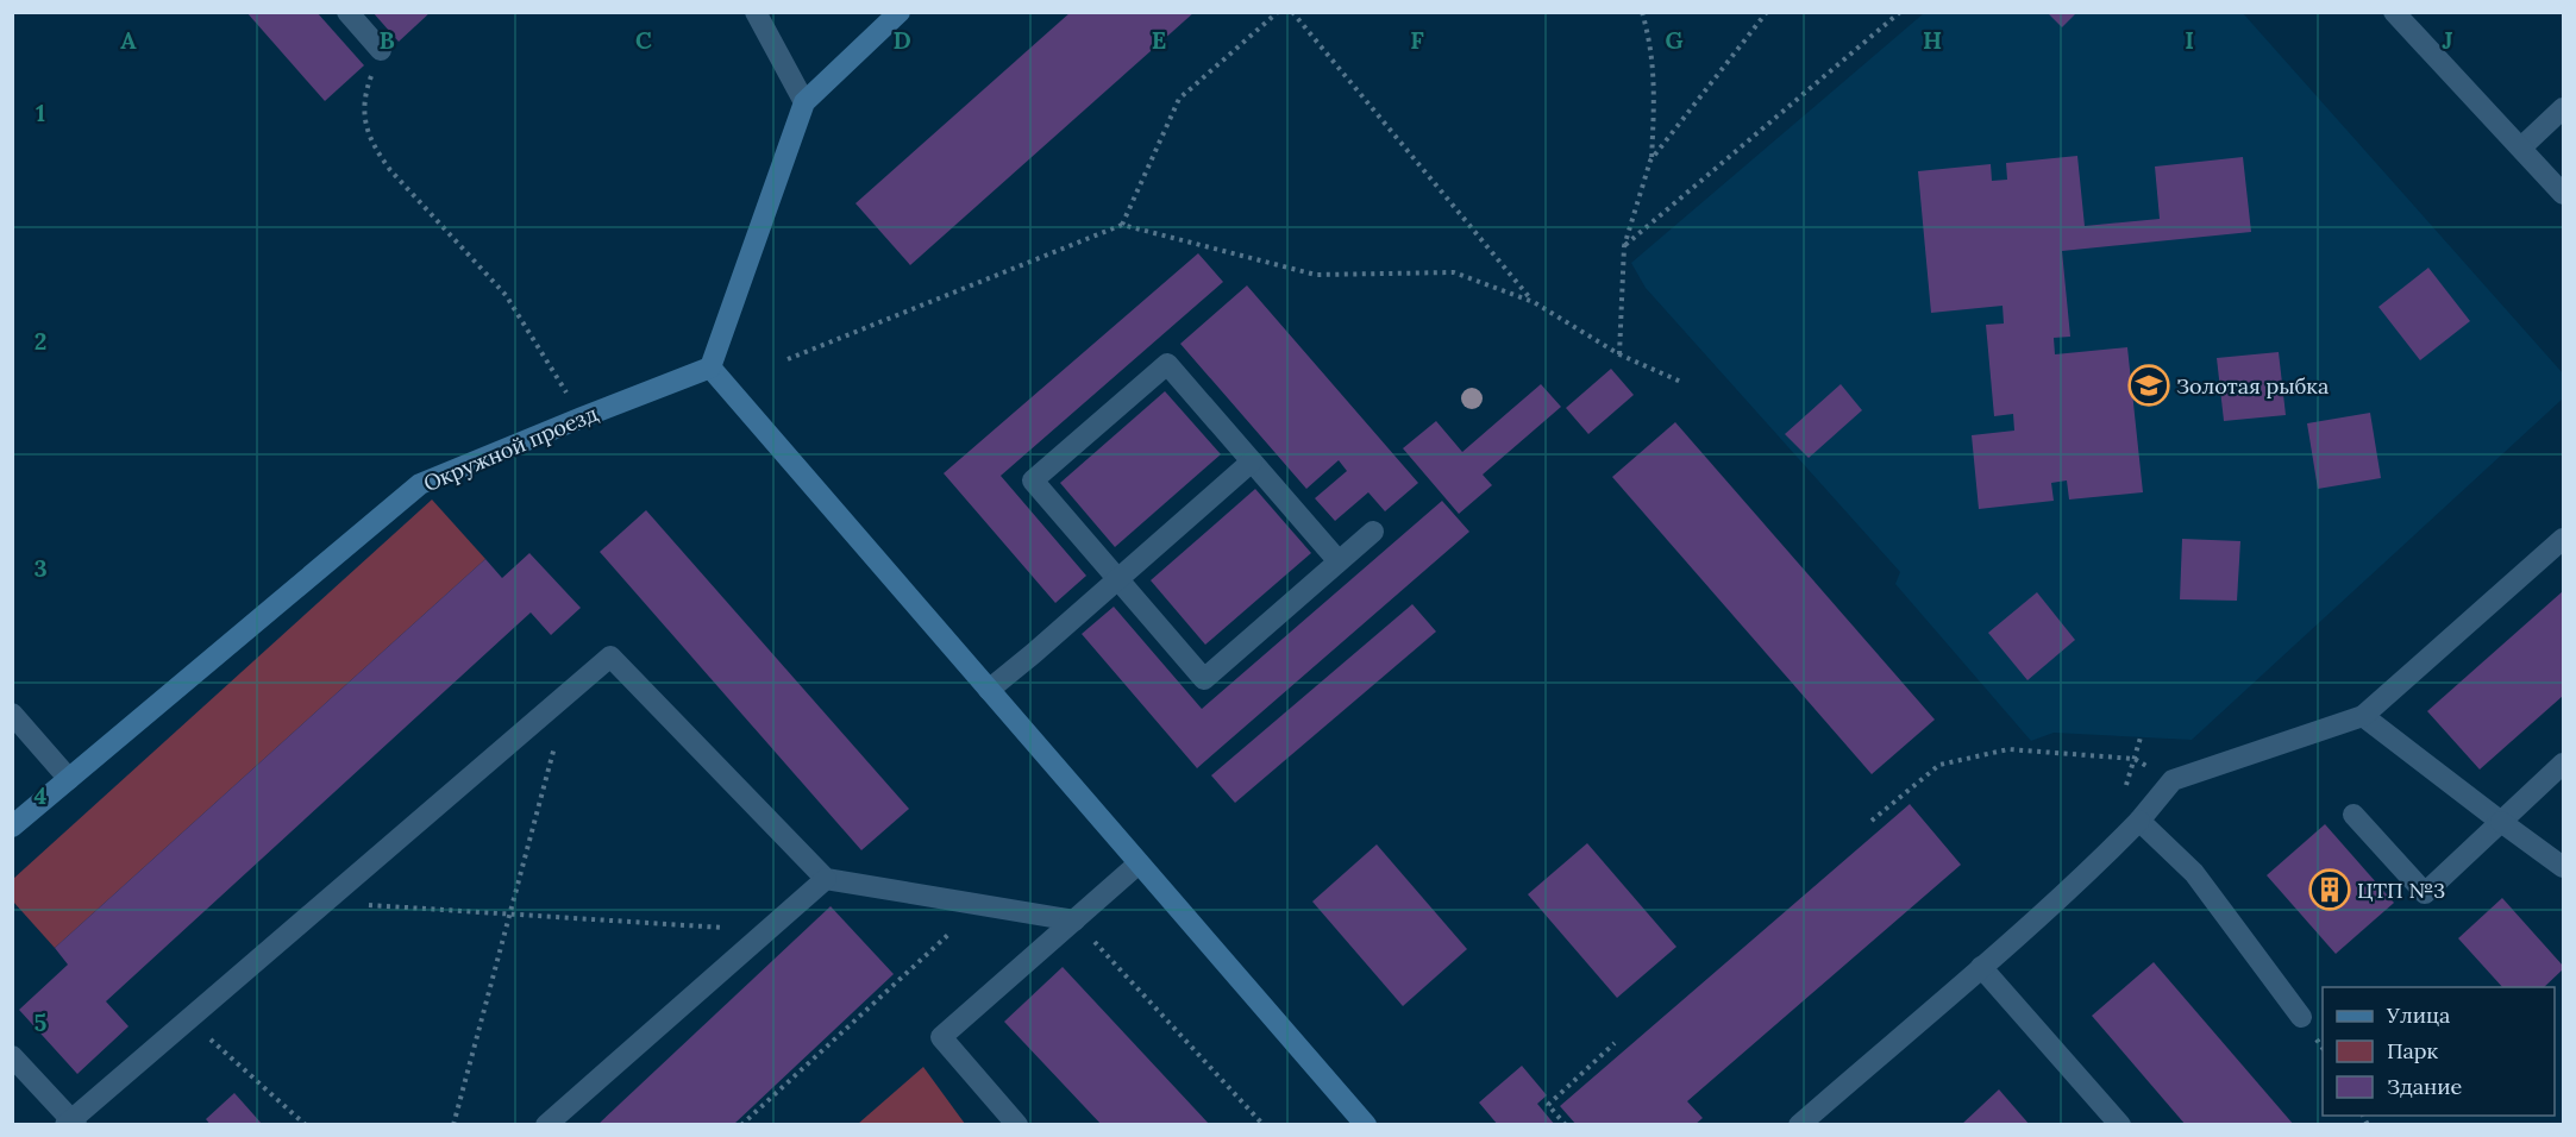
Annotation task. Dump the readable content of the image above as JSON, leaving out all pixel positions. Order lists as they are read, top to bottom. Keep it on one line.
{"streets":{"street":["Окружной проезд"]},"places":{"school or university":["Золотая рыбка"],"building":["ЦТП №3"]},"legend":["Улица","Парк","Здание"],"grid":{"columns":["A","B","C","D","E","F","G","H","I","J"],"rows":["1","2","3","4","5"]}}
